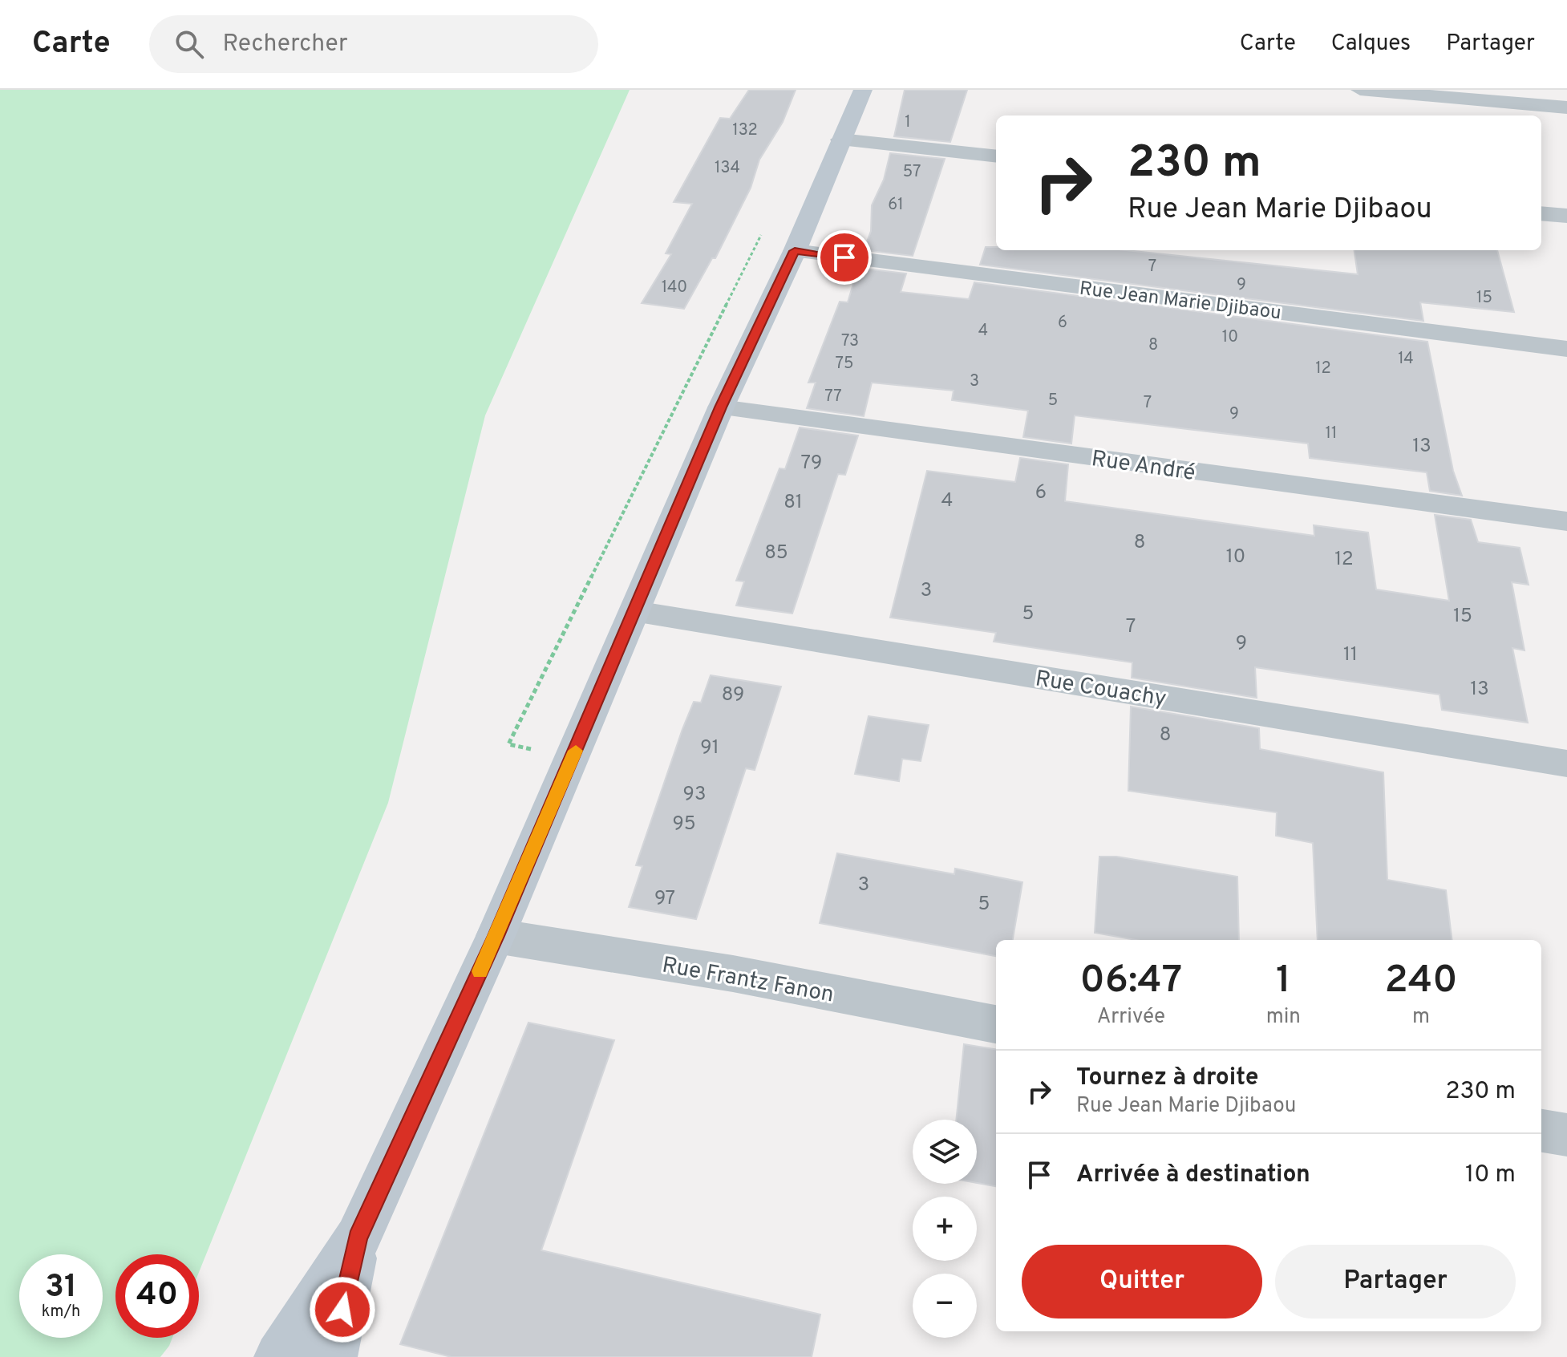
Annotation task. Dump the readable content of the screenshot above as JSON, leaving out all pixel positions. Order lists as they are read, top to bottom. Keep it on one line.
{"streets":{"street":["Rue Jean Marie Djibaou","Rue André","Rue Couachy","Rue Frantz Fanon"]},"house_numbers":["1","132","134","57","61","7","9","140","15","6","4","10","73","8","14","75","12","3","77","5","7","9","11","13","79","6","4","81","8","85","10","12","3","5","15","7","9","11","13","89","8","91","93","95","3","97","5"],"page":{"header":"Carte","search":"Rechercher","nav":["Carte","Calques","Partager"],"turn":["230 m","Rue Jean Marie Djibaou"],"eta":["06:47","Arrivée","1","min","240","m"],"list":[{"name":"Tournez à droite","note":"Rue Jean Marie Djibaou","value":"230 m"},{"name":"Arrivée à destination","value":"10 m"}],"map_buttons":["+","−"],"buttons":["Quitter","Partager"],"speed":"31 km/h","limit":"40"}}
